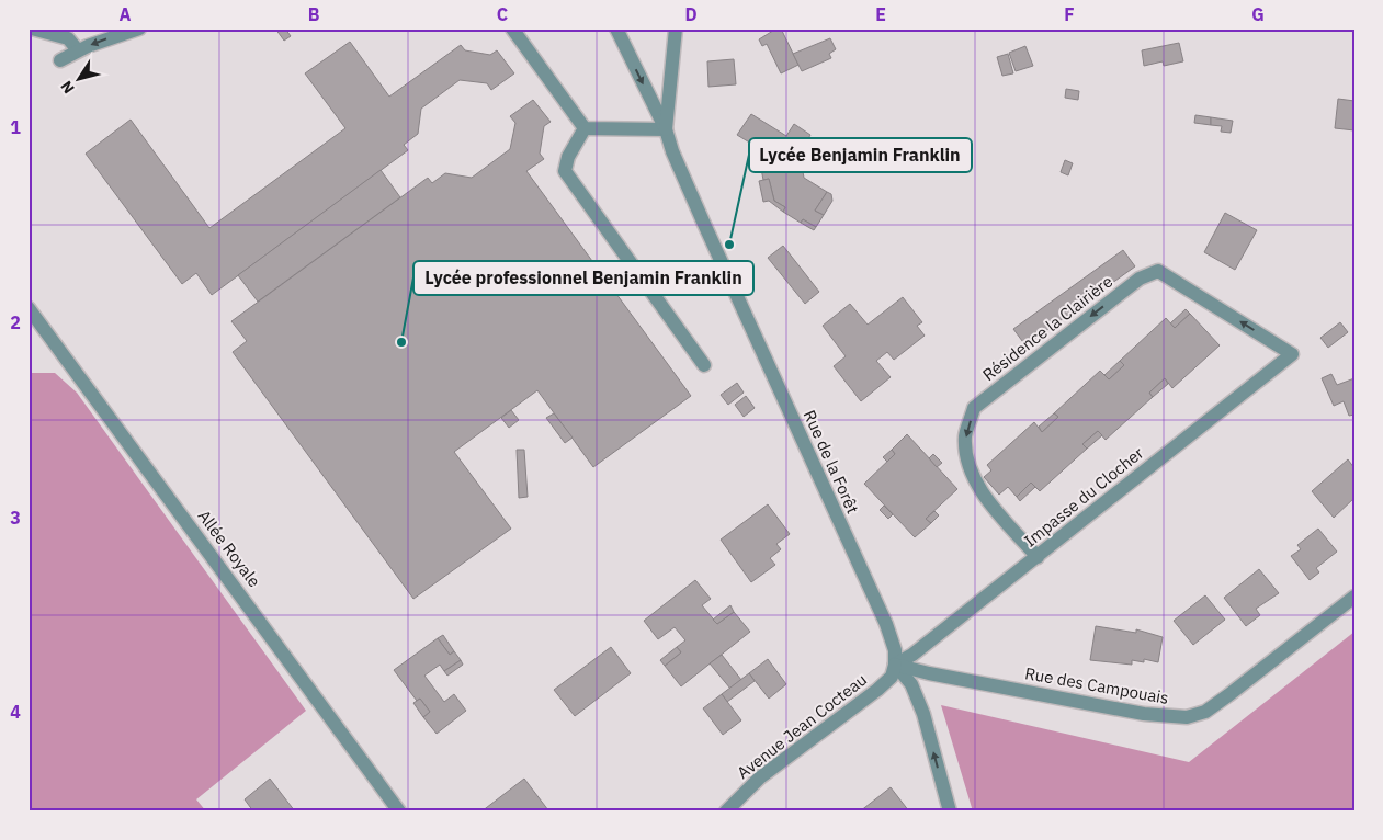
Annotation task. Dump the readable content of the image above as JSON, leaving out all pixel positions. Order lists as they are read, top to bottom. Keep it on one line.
{"streets":{"street":["Résidence la Clairière","Rue de la Forêt","Impasse du Clocher","Allée Royale","Rue des Campouais","Avenue Jean Cocteau"]},"crossings":[["Résidence la Clairière","Impasse du Clocher"],["Rue de la Forêt","Impasse du Clocher"],["Rue de la Forêt","Rue des Campouais"],["Rue de la Forêt","Avenue Jean Cocteau"],["Impasse du Clocher","Rue des Campouais"],["Impasse du Clocher","Avenue Jean Cocteau"],["Rue des Campouais","Avenue Jean Cocteau"]],"places":["Lycée Benjamin Franklin","Lycée professionnel Benjamin Franklin"],"north":"bottom left","grid":{"columns":["A","B","C","D","E","F","G"],"rows":["1","2","3","4"]}}
